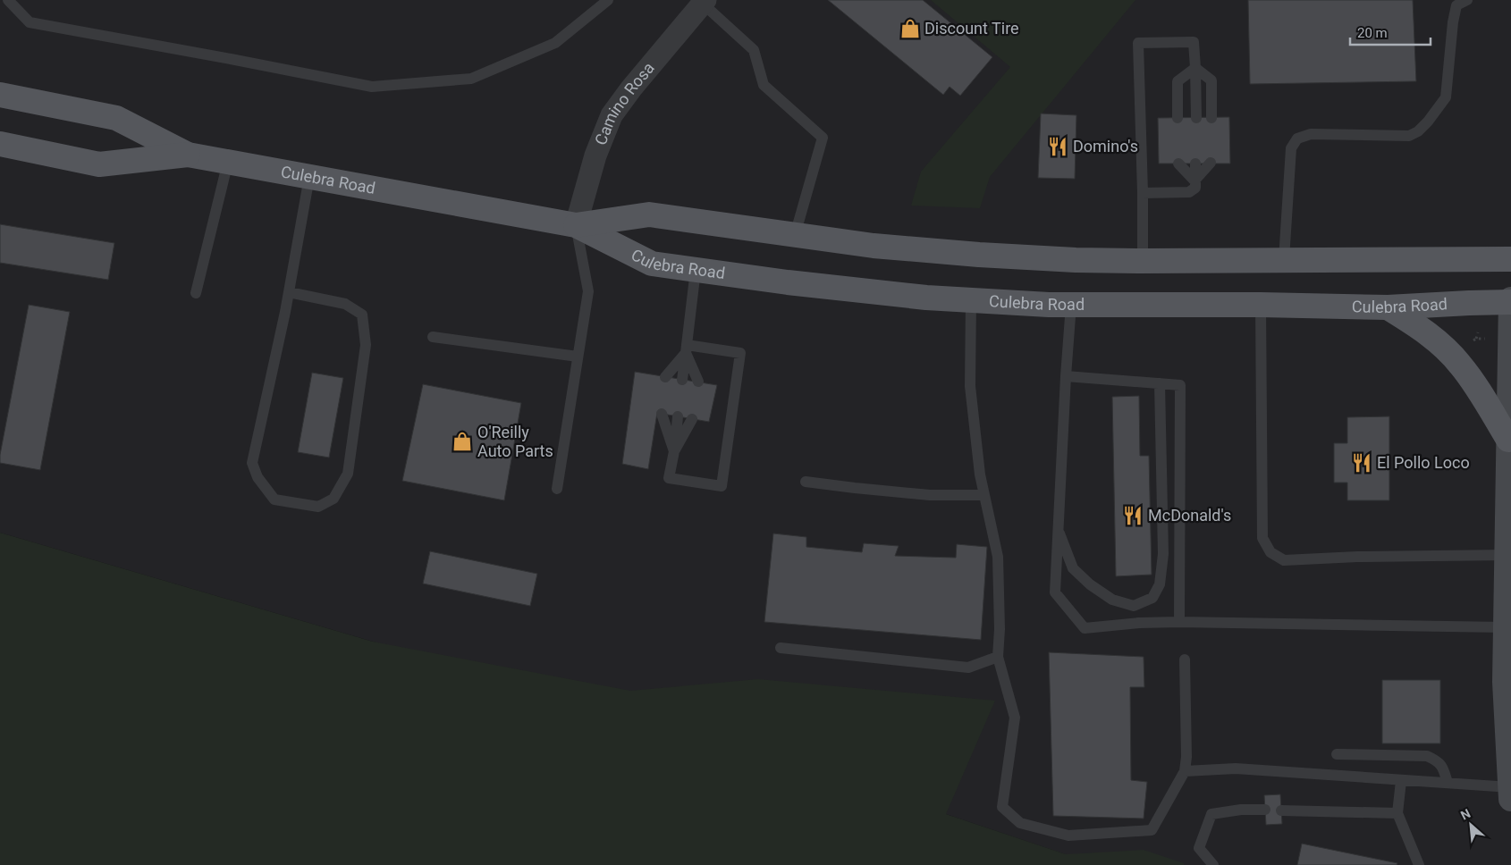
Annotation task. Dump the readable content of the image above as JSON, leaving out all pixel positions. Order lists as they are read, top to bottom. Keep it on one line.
{"streets":{"main road":["Culebra Road"],"street":["Camino Rosa"]},"crossings":[["Camino Rosa","Culebra Road"]],"places":{"shop":["Discount Tire","O'Reilly Auto Parts"],"restaurant":["Domino's","El Pollo Loco","McDonald's"]},"scale_bar":"20 m","north":"top left"}
